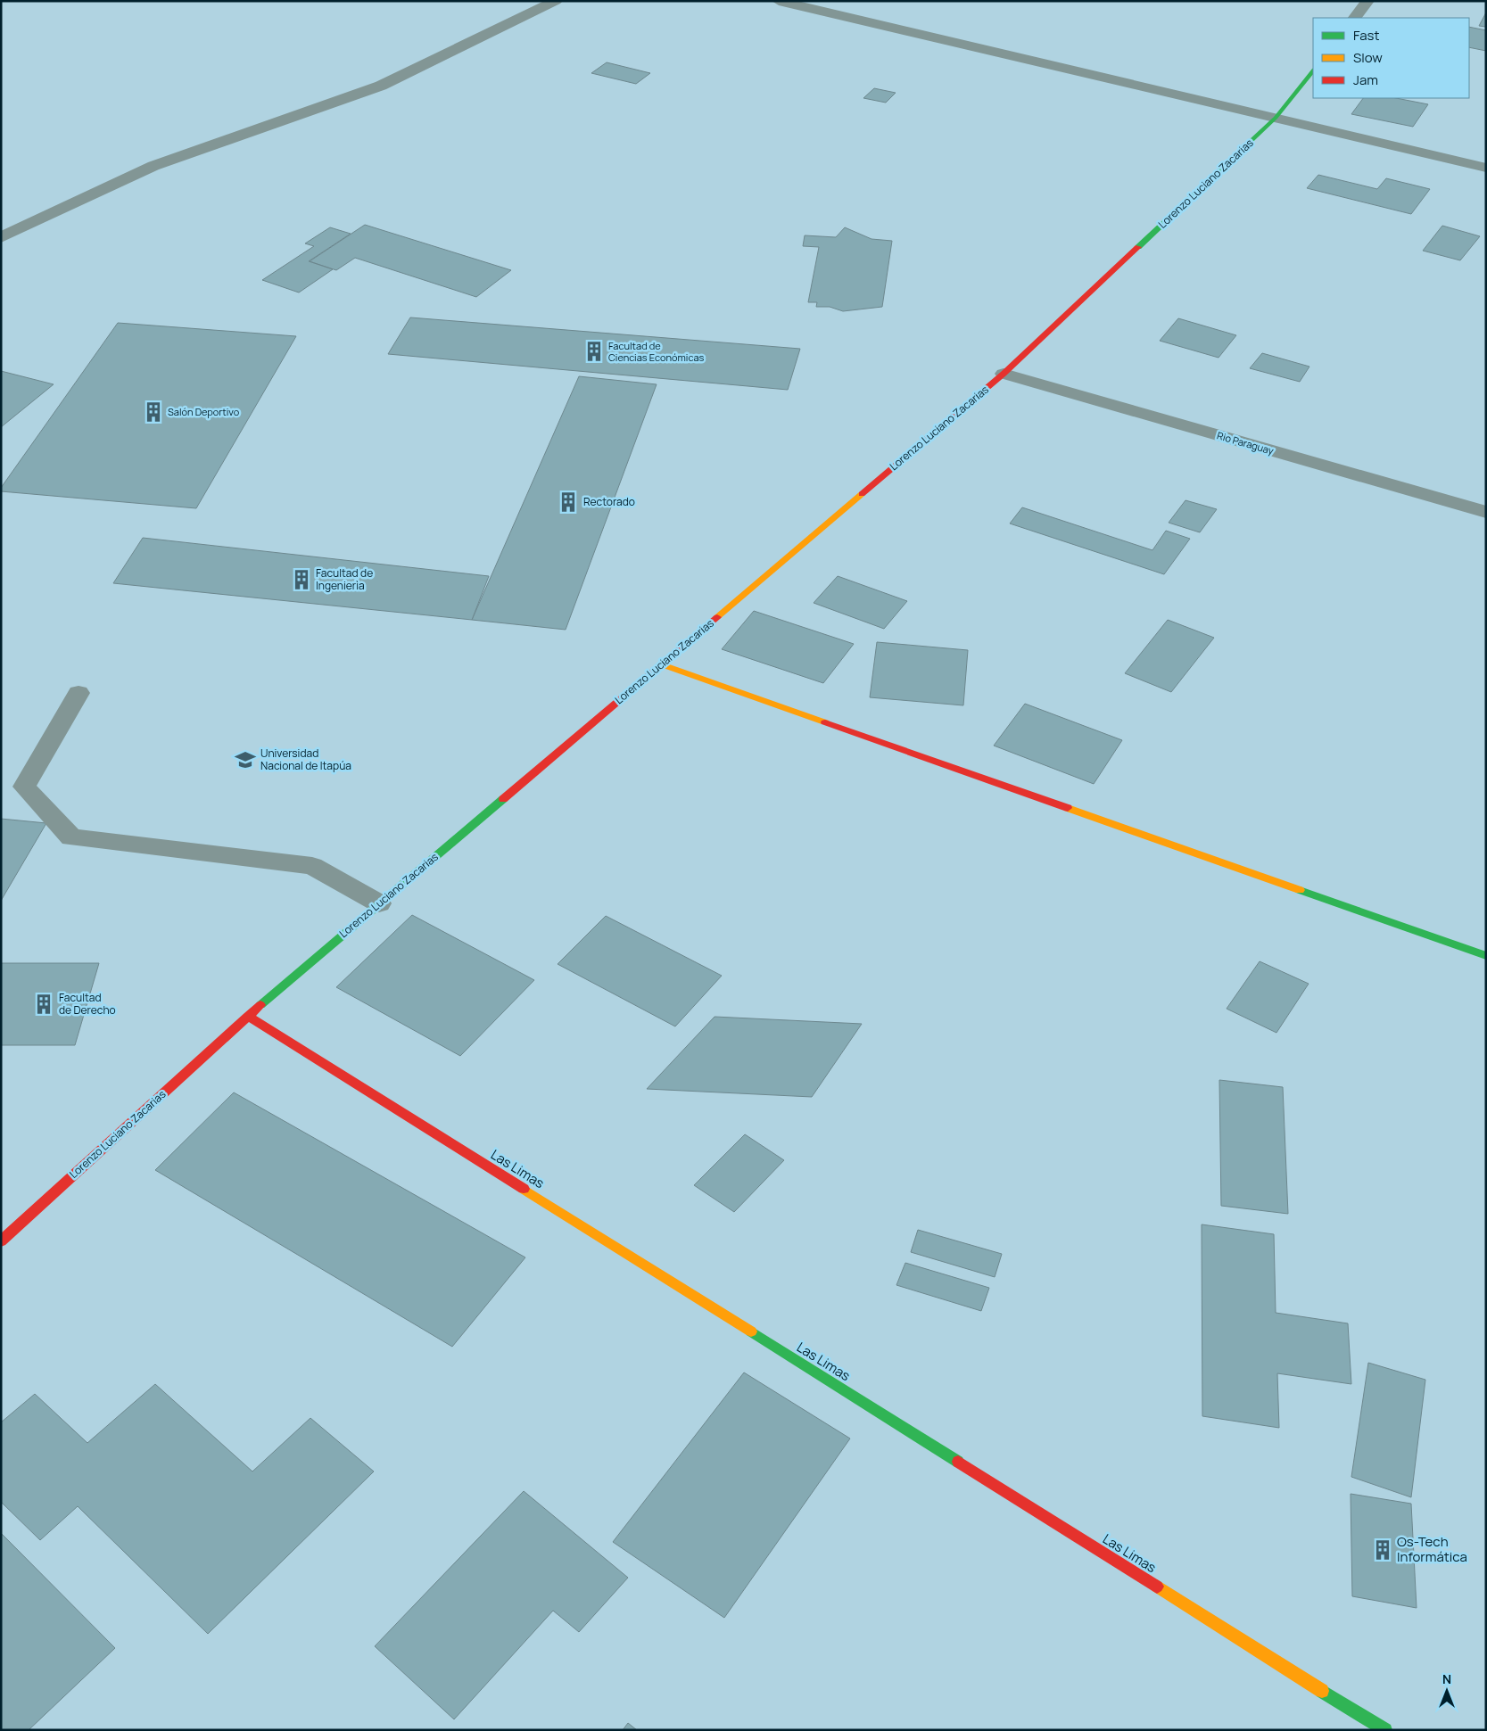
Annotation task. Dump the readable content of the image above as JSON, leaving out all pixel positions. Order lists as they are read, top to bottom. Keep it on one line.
{"streets":{"street":["Lorenzo Luciano Zacarias","Rio Paraguay","Las Limas"]},"crossings":[["Lorenzo Luciano Zacarias","Rio Paraguay"],["Lorenzo Luciano Zacarias","Las Limas"]],"places":{"building":["Facultad de Ciencias Económicas","Salón Deportivo","Rectorado","Facultad de Ingenierìa","Facultad de Derecho","Os-Tech Informática"],"school or university":["Universidad Nacional de Itapúa"]},"legend":["Fast","Slow","Jam"],"north":"top"}
